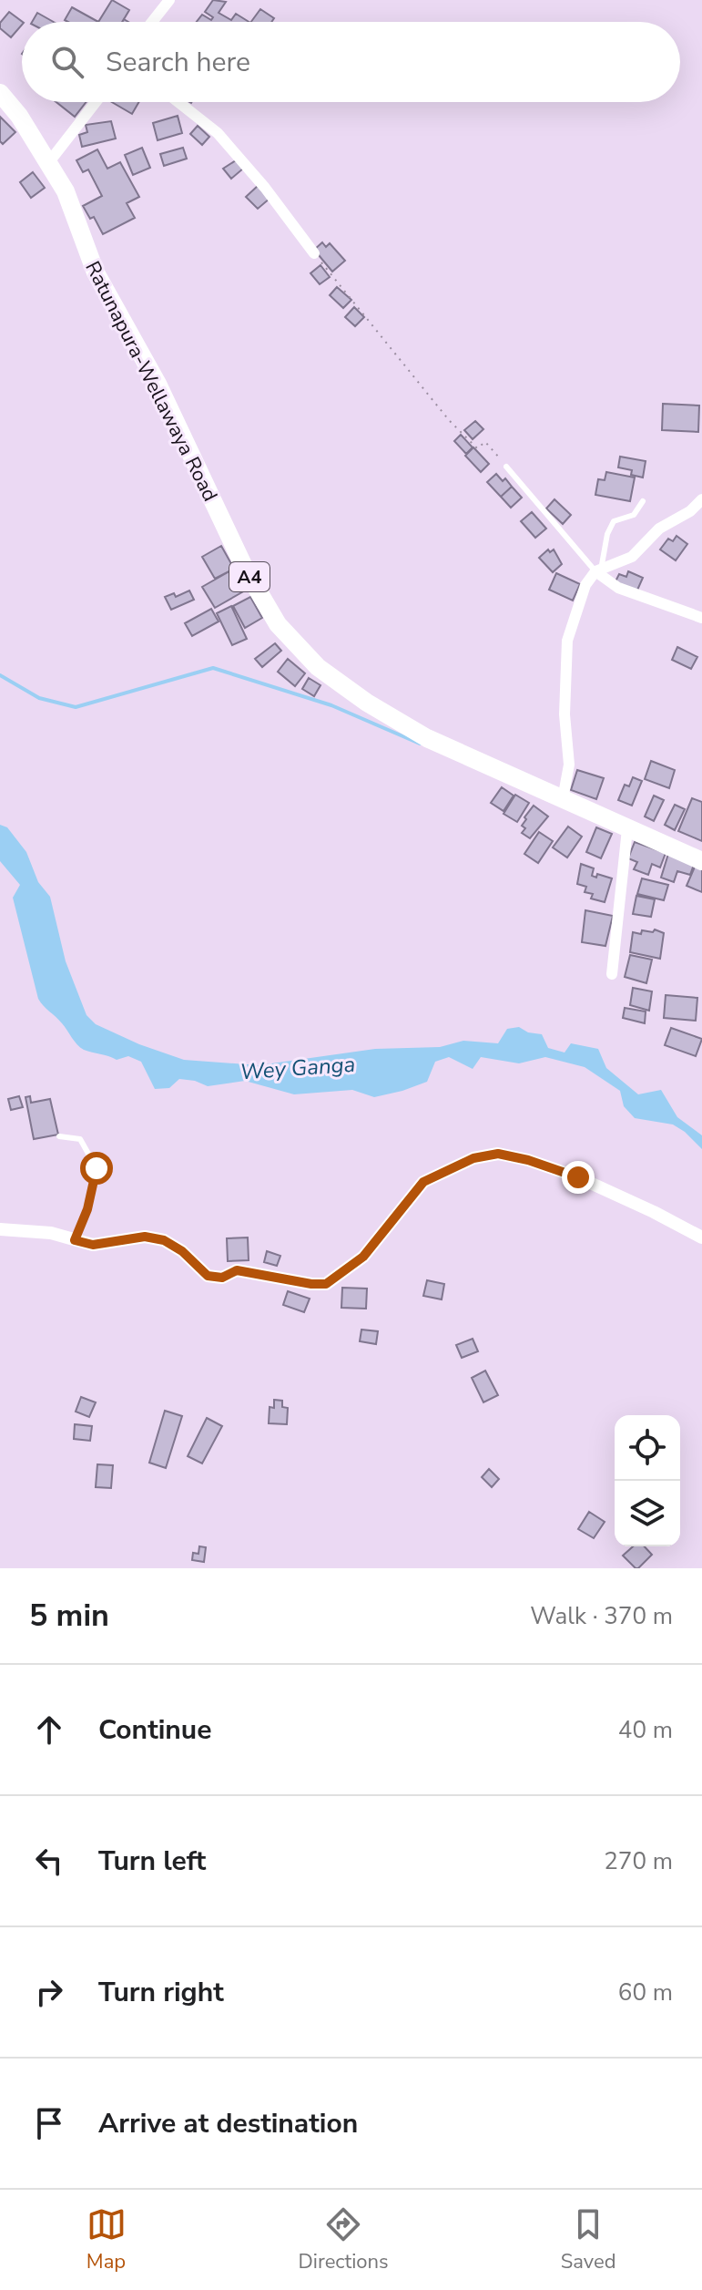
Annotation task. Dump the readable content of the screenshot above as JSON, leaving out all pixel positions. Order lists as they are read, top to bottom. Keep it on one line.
{"streets":{"highway":["Ratunapura-Wellawaya Road","A4"]},"water":["Wey Ganga"],"page":{"search":"Search here","heading":["5 min","Walk · 370 m"],"list":[["Continue","40 m"],["Turn left","270 m"],["Turn right","60 m"],"Arrive at destination"],"nav":["Map","Directions","Saved"]}}
